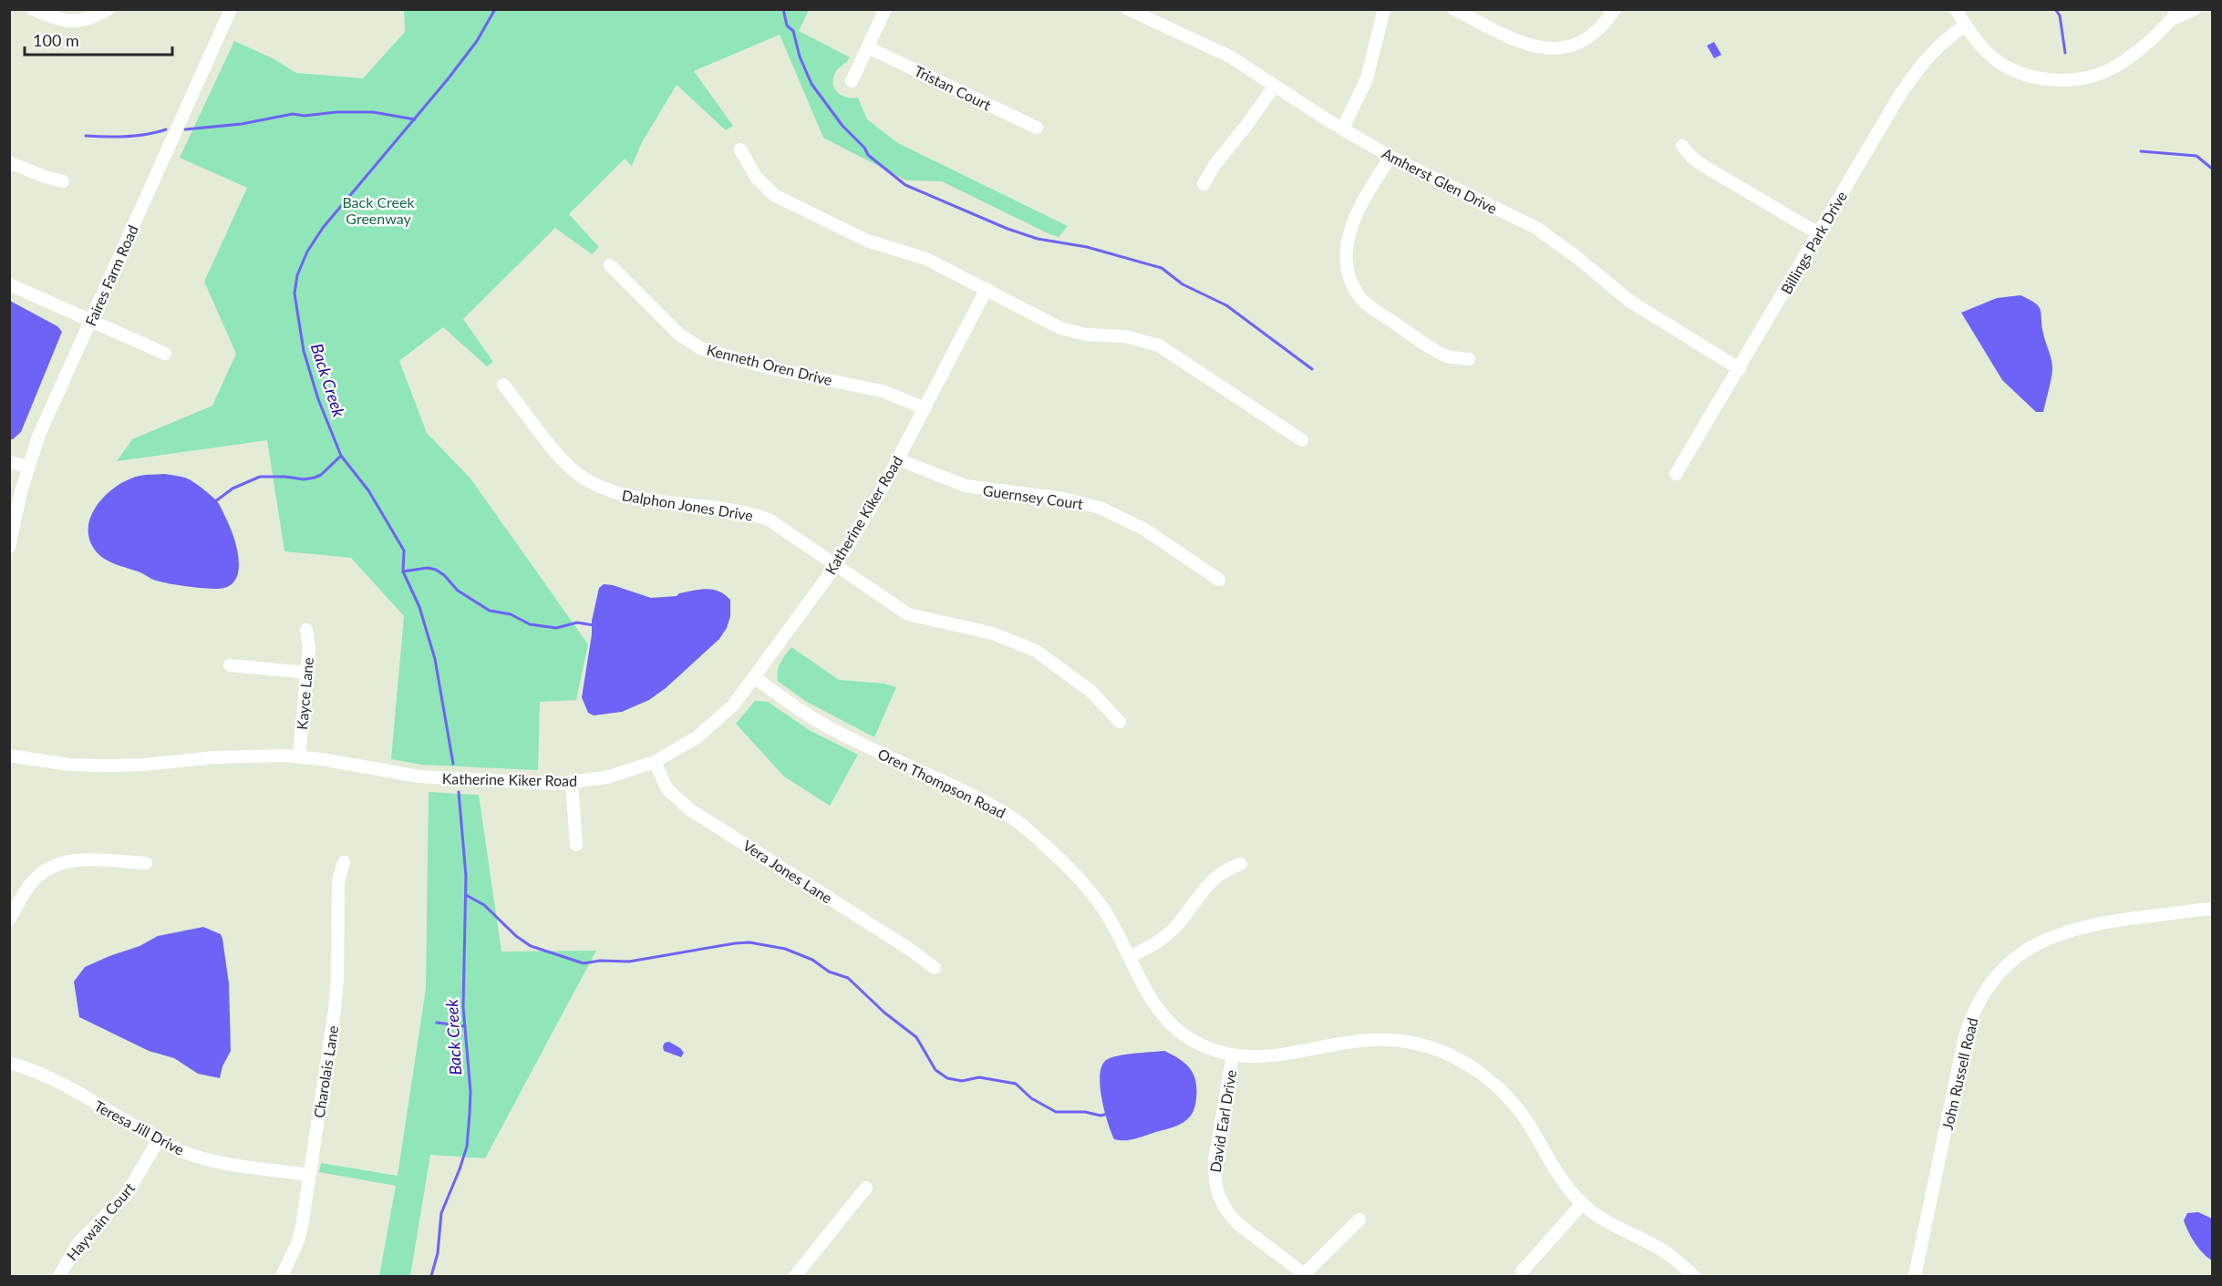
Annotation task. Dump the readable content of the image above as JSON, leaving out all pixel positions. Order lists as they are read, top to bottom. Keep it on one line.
{"streets":{"street":["Tristan Court","Amherst Glen Drive","Billings Park Drive","Faires Farm Road","Kenneth Oren Drive","Guernsey Court","Dalphon Jones Drive","Katherine Kiker Road","Kayce Lane","Oren Thompson Road","Vera Jones Lane","Charolais Lane","John Russell Road","David Earl Drive","Teresa Jill Drive","Haywain Court"]},"crossings":[["Amherst Glen Drive","Billings Park Drive"],["Kenneth Oren Drive","Katherine Kiker Road"],["Guernsey Court","Katherine Kiker Road"],["Dalphon Jones Drive","Katherine Kiker Road"],["Katherine Kiker Road","Kayce Lane"],["Katherine Kiker Road","Oren Thompson Road"],["Katherine Kiker Road","Vera Jones Lane"],["Oren Thompson Road","David Earl Drive"],["Charolais Lane","Teresa Jill Drive"],["Teresa Jill Drive","Haywain Court"]],"water":["Back Creek"],"parks":["Back Creek Greenway"],"scale_bar":"100 m"}
